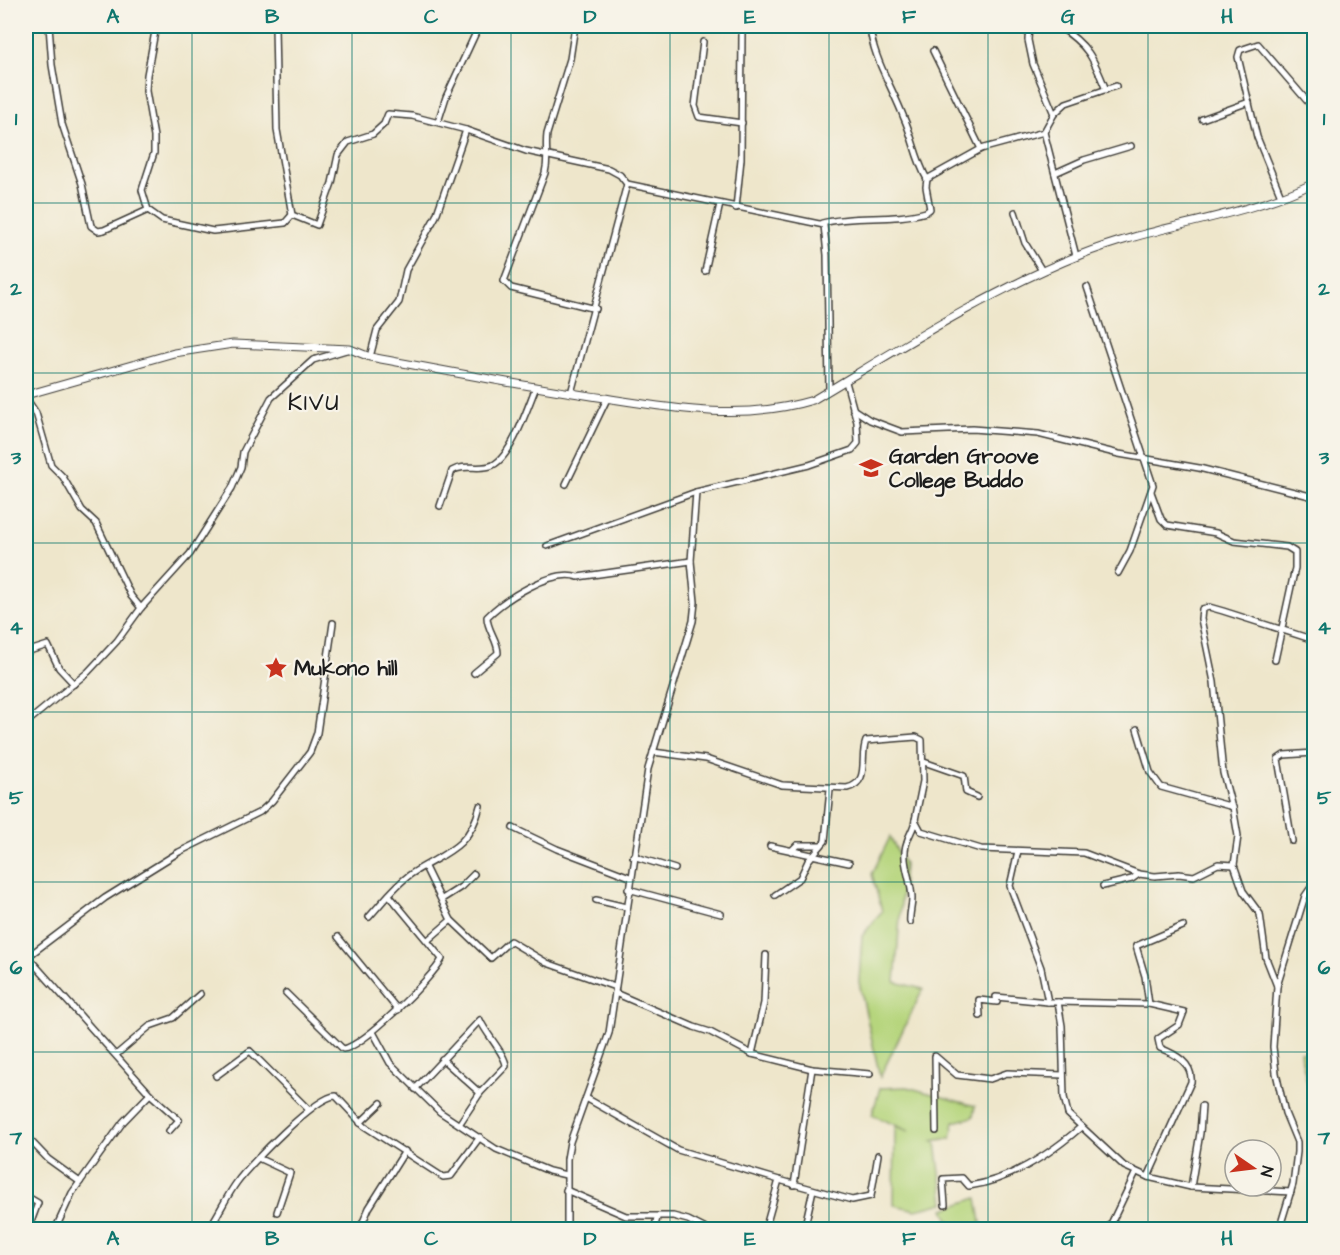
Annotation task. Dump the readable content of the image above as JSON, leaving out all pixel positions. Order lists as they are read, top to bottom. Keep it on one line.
{"districts":["KIVU"],"places":{"school or university":["Garden Groove College Buddo"],"place":["Mukono hill"]},"north":"right","grid":{"columns":["A","B","C","D","E","F","G","H"],"rows":["1","2","3","4","5","6","7"]}}
